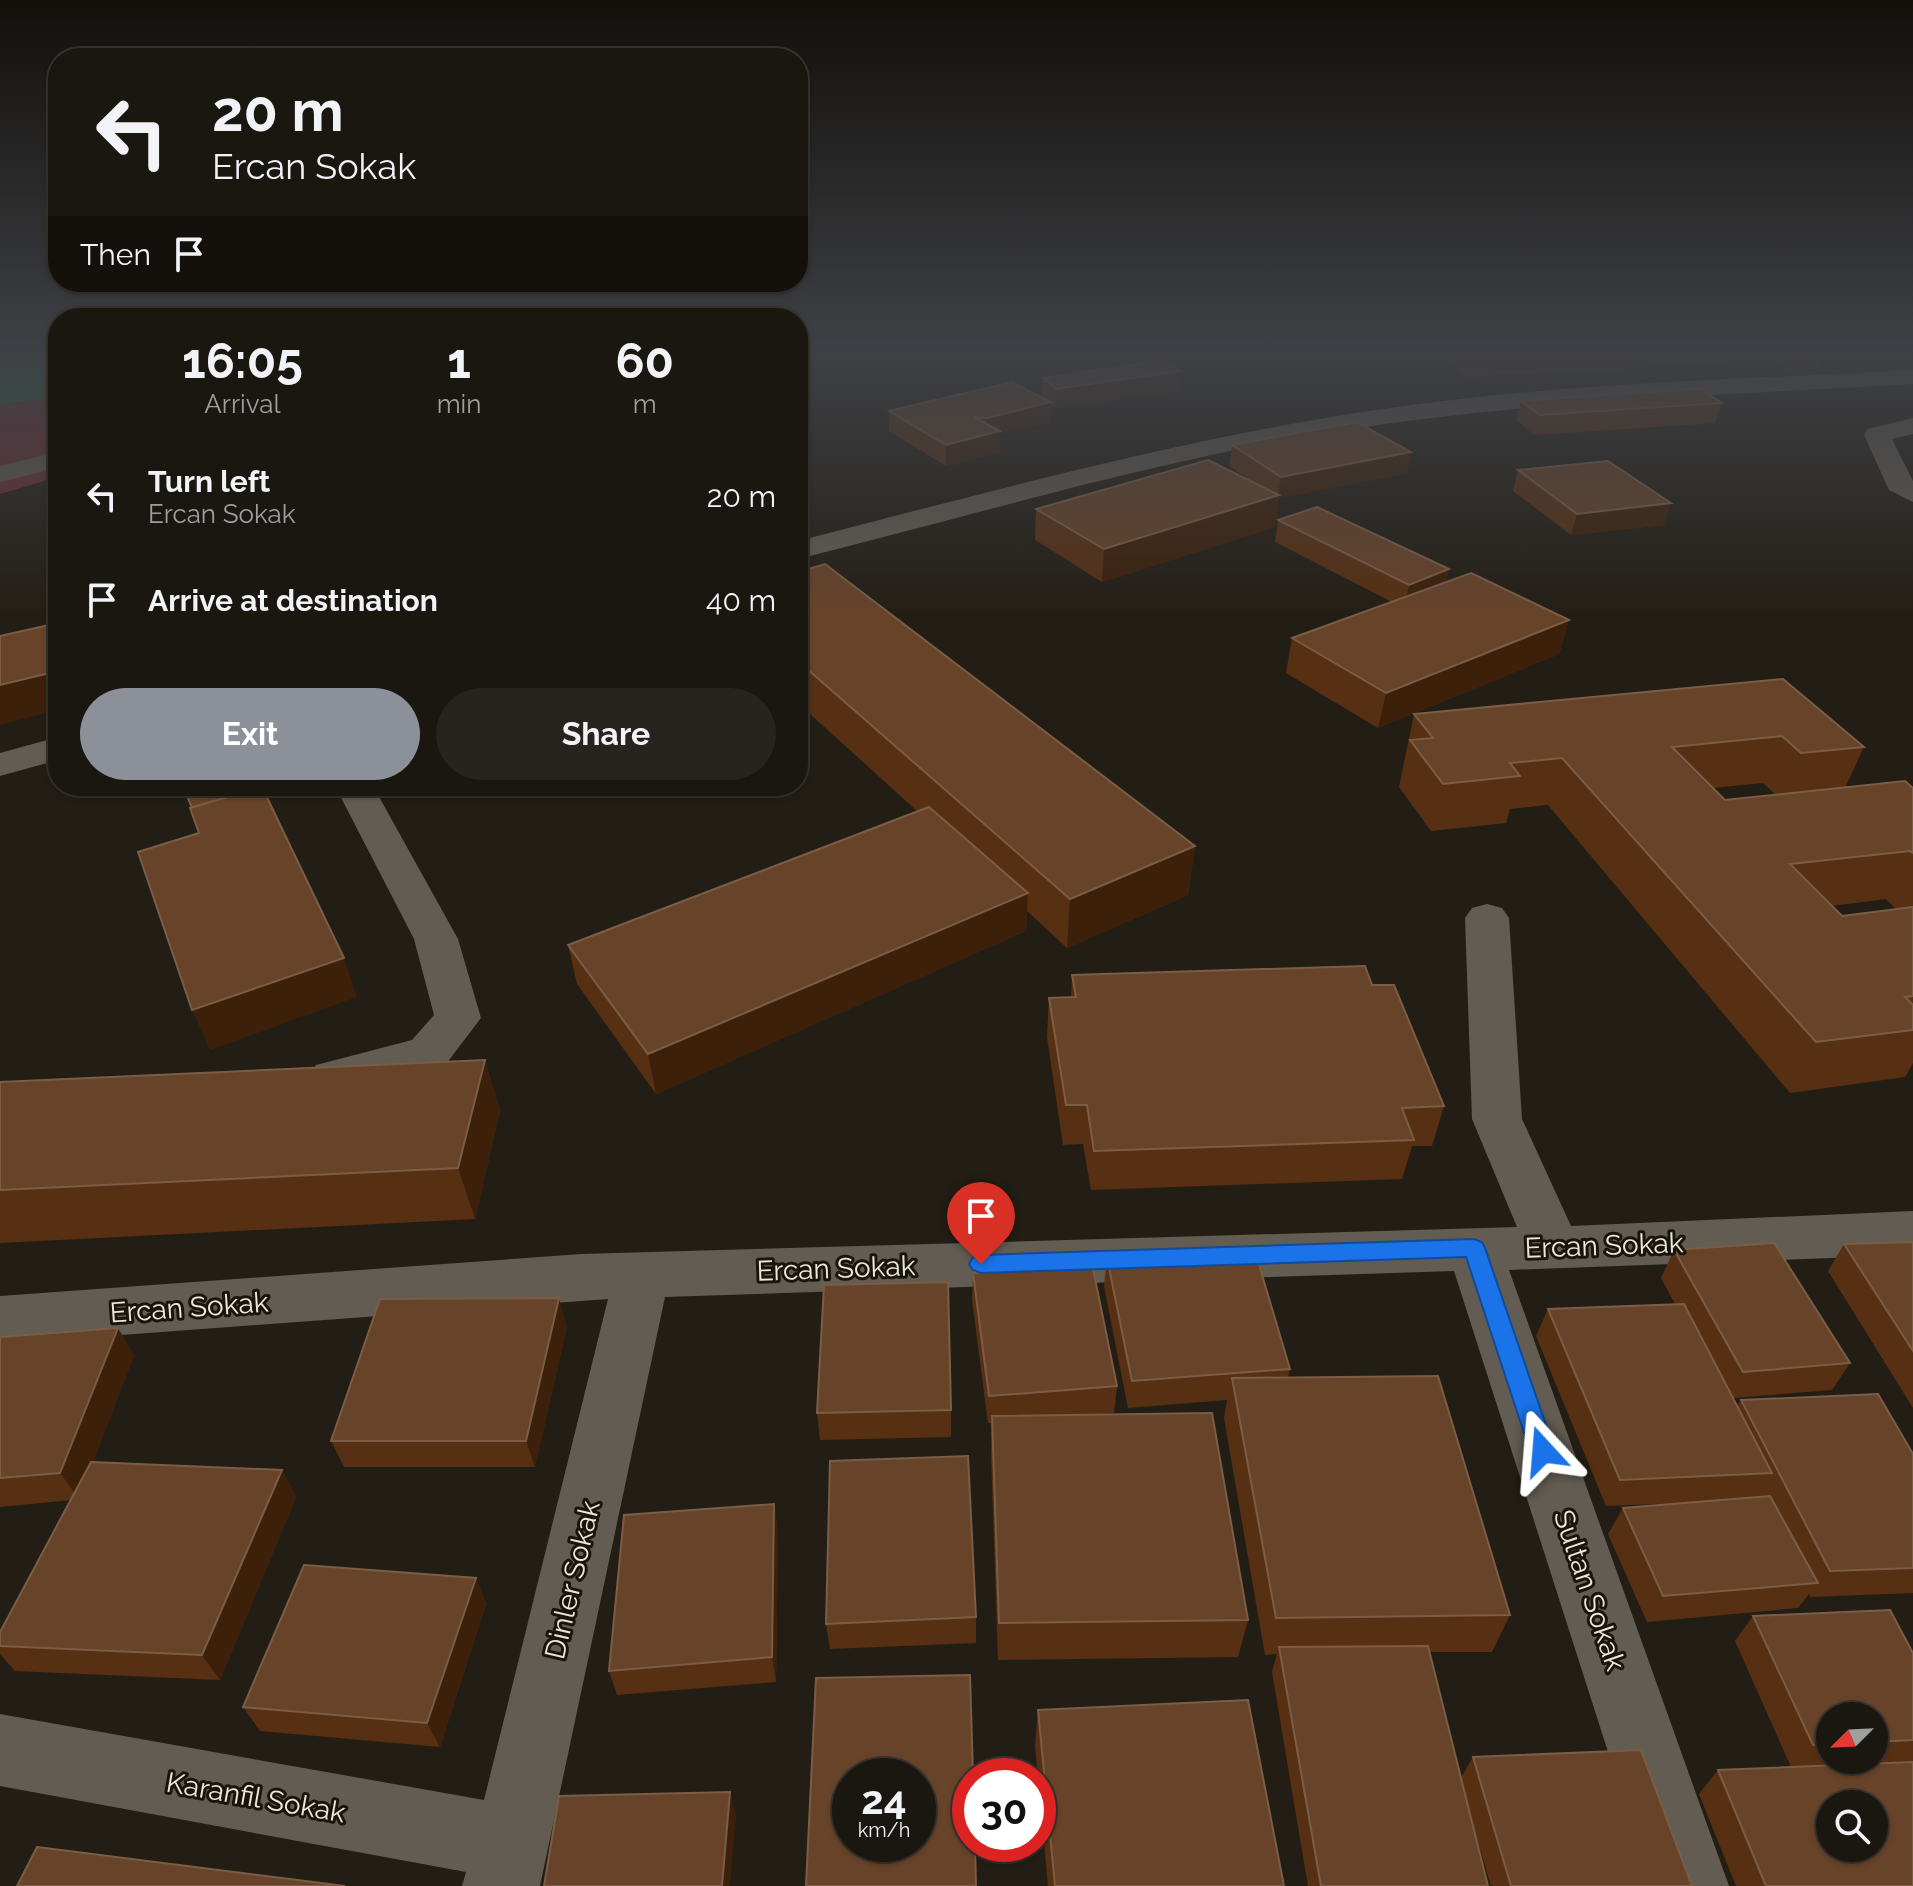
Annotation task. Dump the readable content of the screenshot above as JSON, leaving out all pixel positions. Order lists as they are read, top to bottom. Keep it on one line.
{"streets":{"street":["Ercan Sokak","Dinler Sokak","Sultan Sokak","Karanfil Sokak"]},"crossings":[["Ercan Sokak","Dinler Sokak"],["Ercan Sokak","Sultan Sokak"],["Dinler Sokak","Karanfil Sokak"]],"north":"bottom left","page":{"turn":["20 m","Ercan Sokak"],"then":"Then","eta":["16:05","Arrival","1","min","60","m"],"list":[{"name":"Turn left","note":"Ercan Sokak","value":"20 m"},{"name":"Arrive at destination","value":"40 m"}],"buttons":["Exit","Share"],"speed":"24 km/h","limit":"30"}}
